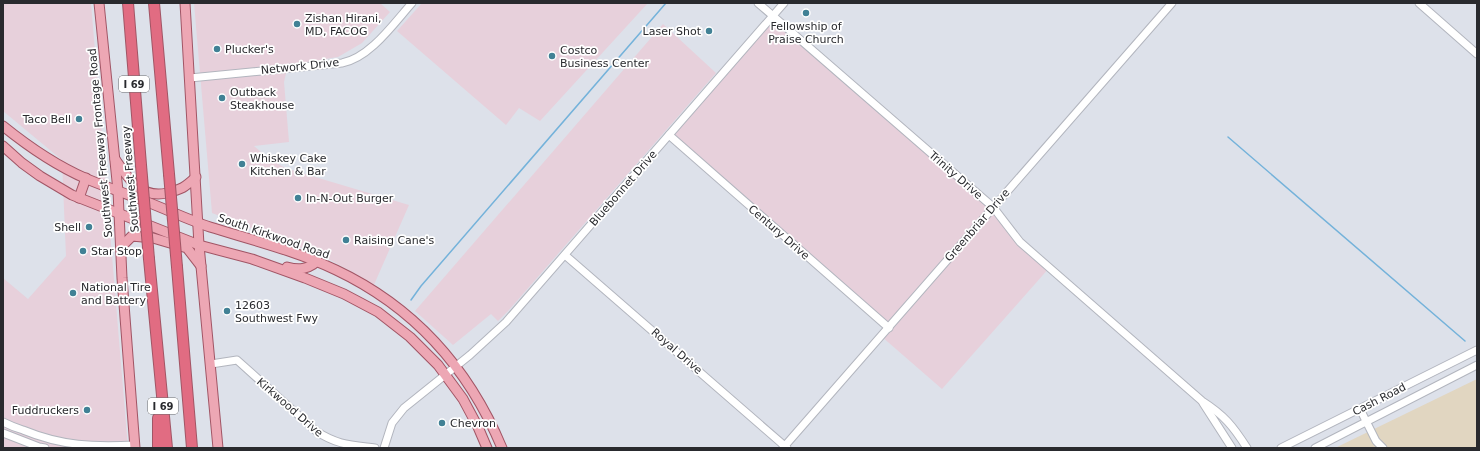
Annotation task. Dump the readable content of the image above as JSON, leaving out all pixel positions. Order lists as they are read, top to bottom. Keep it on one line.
{"streets":{"highway":["I 69","Southwest Freeway"],"main road":["Southwest Freeway Frontage Road","South Kirkwood Road"],"street":["Network Drive","Trinity Drive","Bluebonnet Drive","Greenbriar Drive","Century Drive","Royal Drive","Cash Road","Kirkwood Drive"]},"crossings":[["Southwest Freeway Frontage Road","South Kirkwood Road"],["Trinity Drive","Bluebonnet Drive"],["Trinity Drive","Greenbriar Drive"],["Bluebonnet Drive","Century Drive"],["Bluebonnet Drive","South Kirkwood Road"],["Bluebonnet Drive","Royal Drive"],["Greenbriar Drive","Century Drive"],["Greenbriar Drive","Royal Drive"]],"places":["Fellowship of Praise Church","Zishan Hirani, MD, FACOG","Laser Shot","Plucker's","Costco Business Center","Outback Steakhouse","Taco Bell","Whiskey Cake Kitchen & Bar","In-N-Out Burger","Shell","Raising Cane's","Star Stop","National Tire and Battery","12603 Southwest Fwy","Fuddruckers","Chevron"]}
